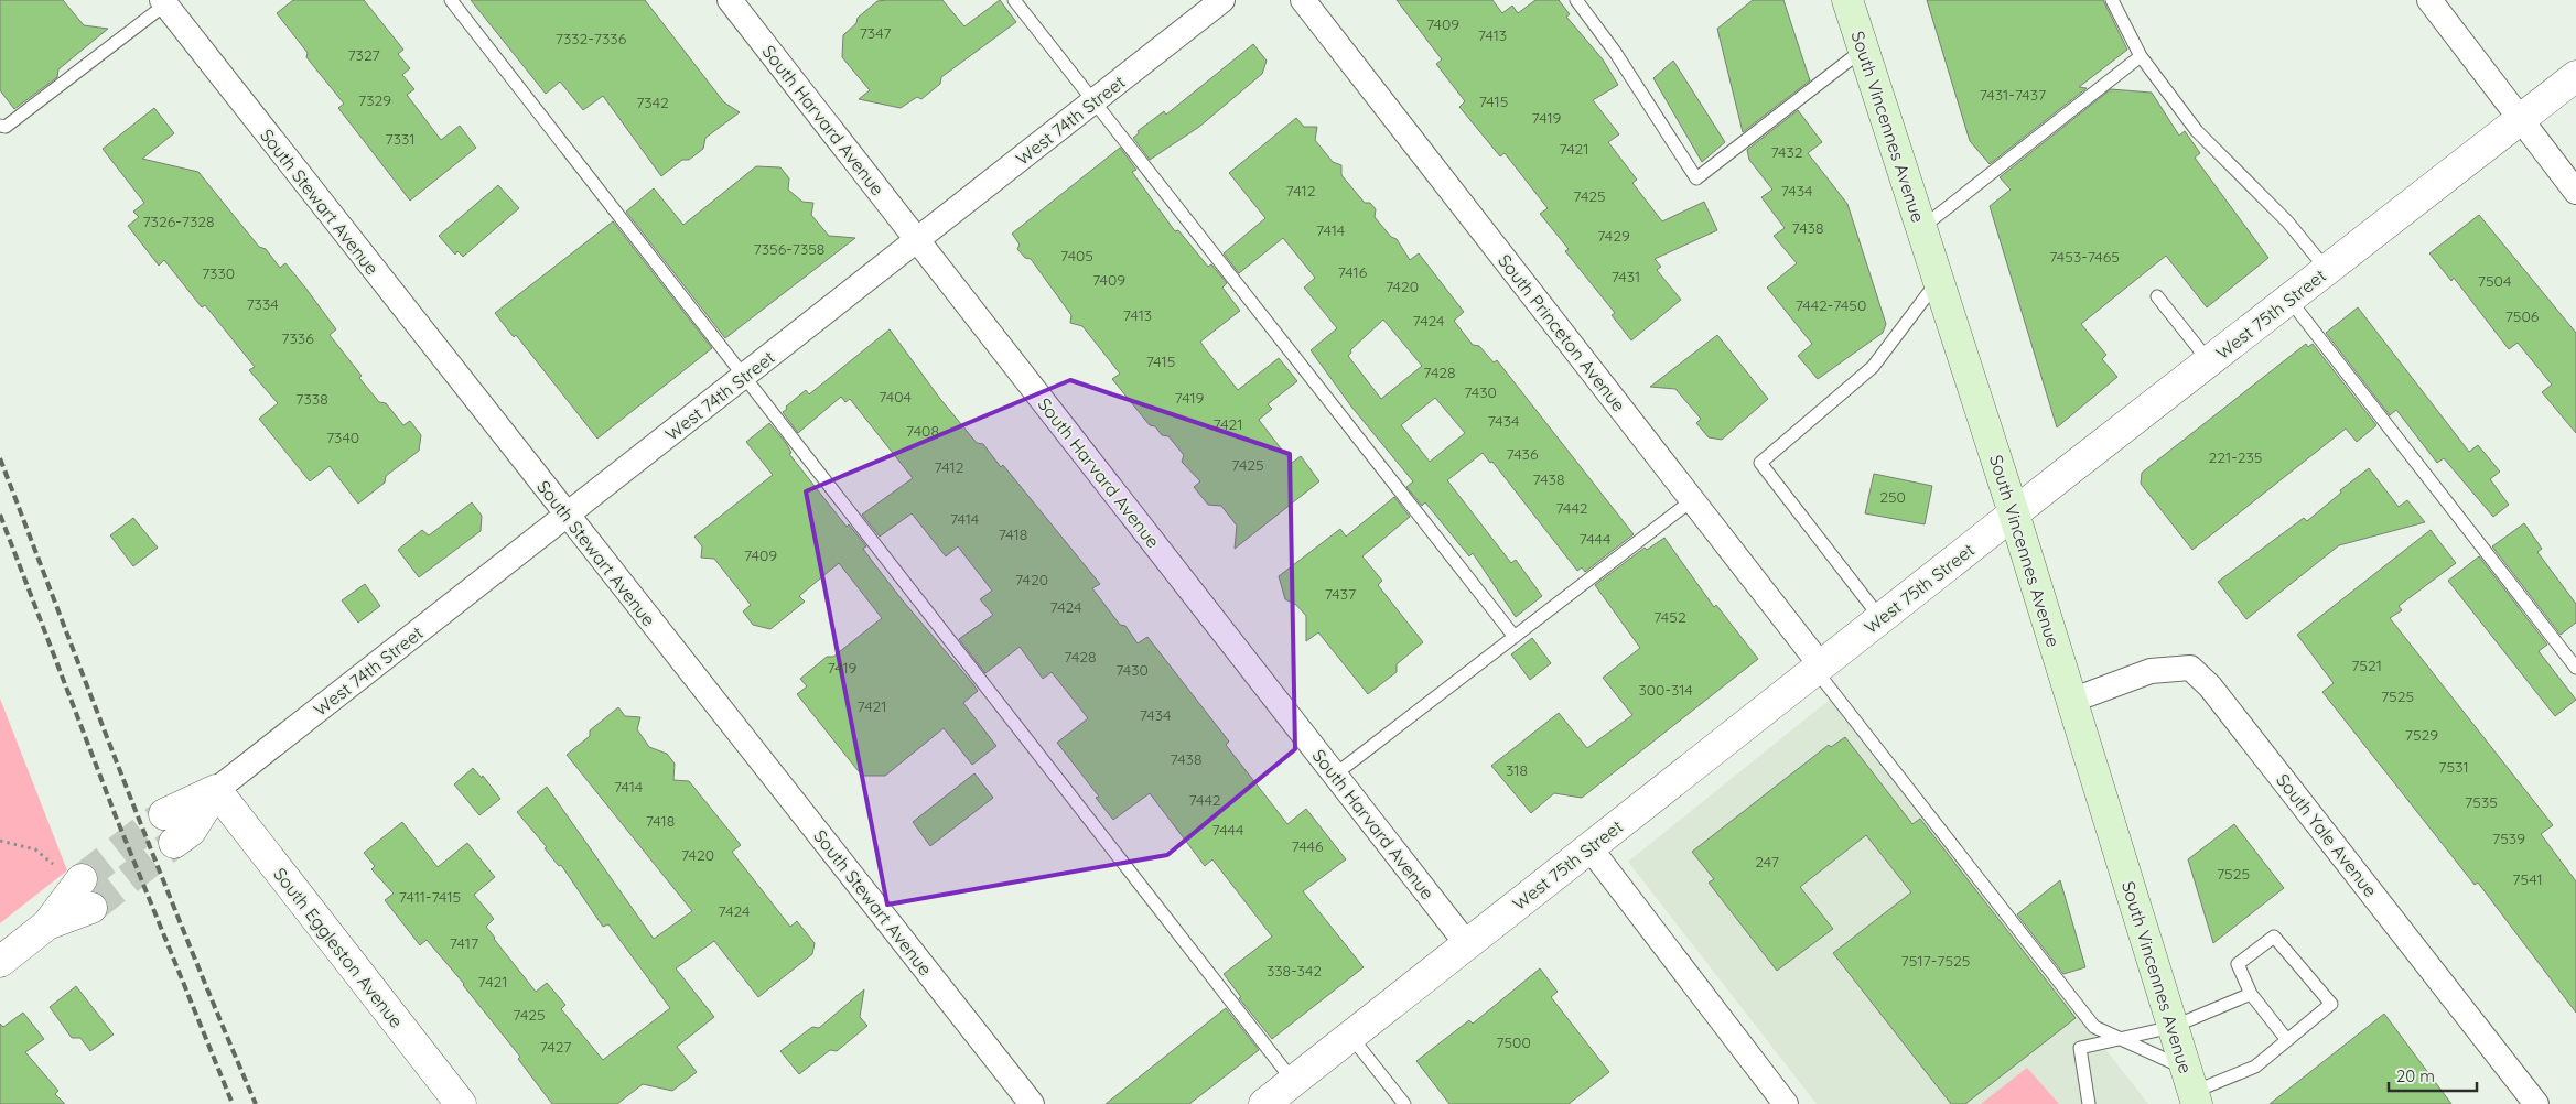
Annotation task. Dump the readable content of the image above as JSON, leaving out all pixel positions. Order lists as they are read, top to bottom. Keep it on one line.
{"streets":{"main road":["South Vincennes Avenue"],"street":["South Harvard Avenue","West 74th Street","South Stewart Avenue","West 75th Street","South Princeton Avenue","South Yale Avenue","South Eggleston Avenue"]},"crossings":[["South Harvard Avenue","West 74th Street"],["South Harvard Avenue","West 75th Street"],["West 74th Street","South Stewart Avenue"],["West 74th Street","South Eggleston Avenue"],["South Vincennes Avenue","West 75th Street"],["South Vincennes Avenue","South Yale Avenue"],["West 75th Street","South Princeton Avenue"]],"house_numbers":["7409","7347","7413","7332-7336","7327","7431-7437","7329","7415","7342","7419","7331","7421","7432","7412","7434","7425","7326-7328","7438","7414","7429","7356-7358","7405","7453-7465","7416","7330","7431","7409","7504","7420","7334","7442-7450","7413","7506","7424","7336","7415","7428","7430","7404","7419","7338","7434","7421","7408","7340","7436","221-235","7425","7412","7438","250","7442","7414","7418","7444","7409","7420","7437","7424","7452","7428","7521","7419","7430","300-314","7525","7421","7434","7529","7438","7531","318","7414","7442","7535","7418","7444","7539","7446","7420","247","7525","7541","7411-7415","7424","7417","7517-7525","338-342","7421","7425","7500","7427"],"scale_bar":"20 m"}
